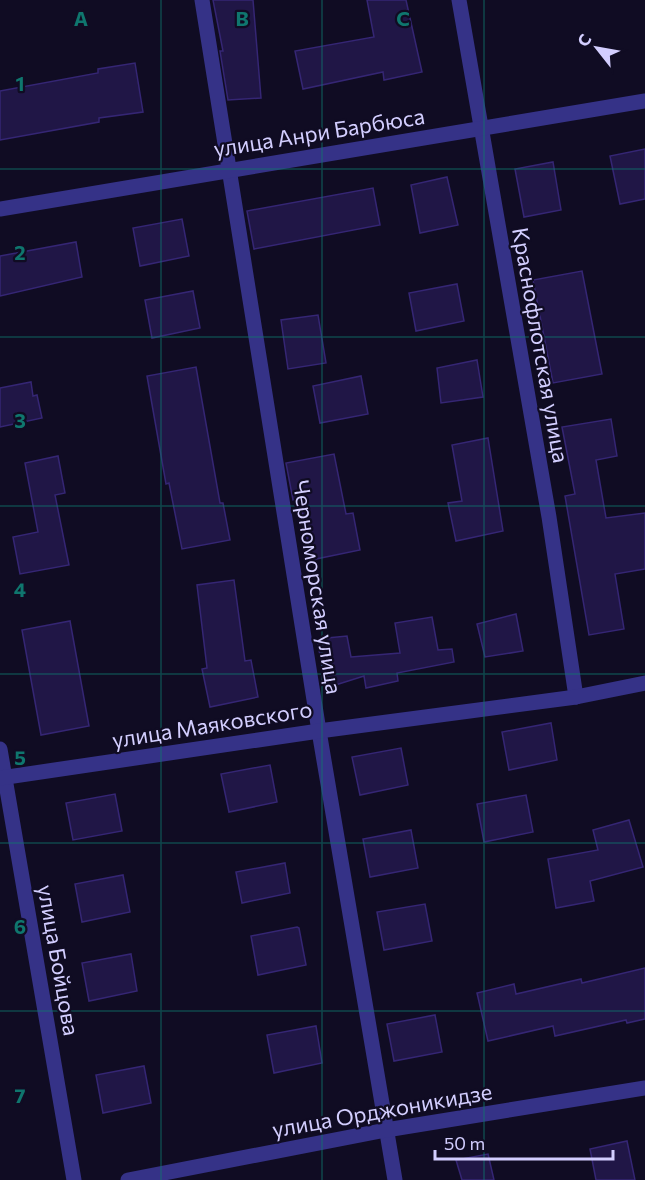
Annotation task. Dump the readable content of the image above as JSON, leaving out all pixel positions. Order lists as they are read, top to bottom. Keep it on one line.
{"streets":{"street":["улица Анри Барбюса","Краснофлотская улица","Черноморская улица","улица Маяковского","улица Бойцова","улица Орджоникидзе"]},"crossings":[["улица Анри Барбюса","Краснофлотская улица"],["улица Анри Барбюса","Черноморская улица"],["Краснофлотская улица","улица Маяковского"],["Черноморская улица","улица Маяковского"],["Черноморская улица","улица Орджоникидзе"],["улица Маяковского","улица Бойцова"]],"scale_bar":"50 m","north":"top left","grid":{"columns":["A","B","C"],"rows":["1","2","3","4","5","6","7"]}}
